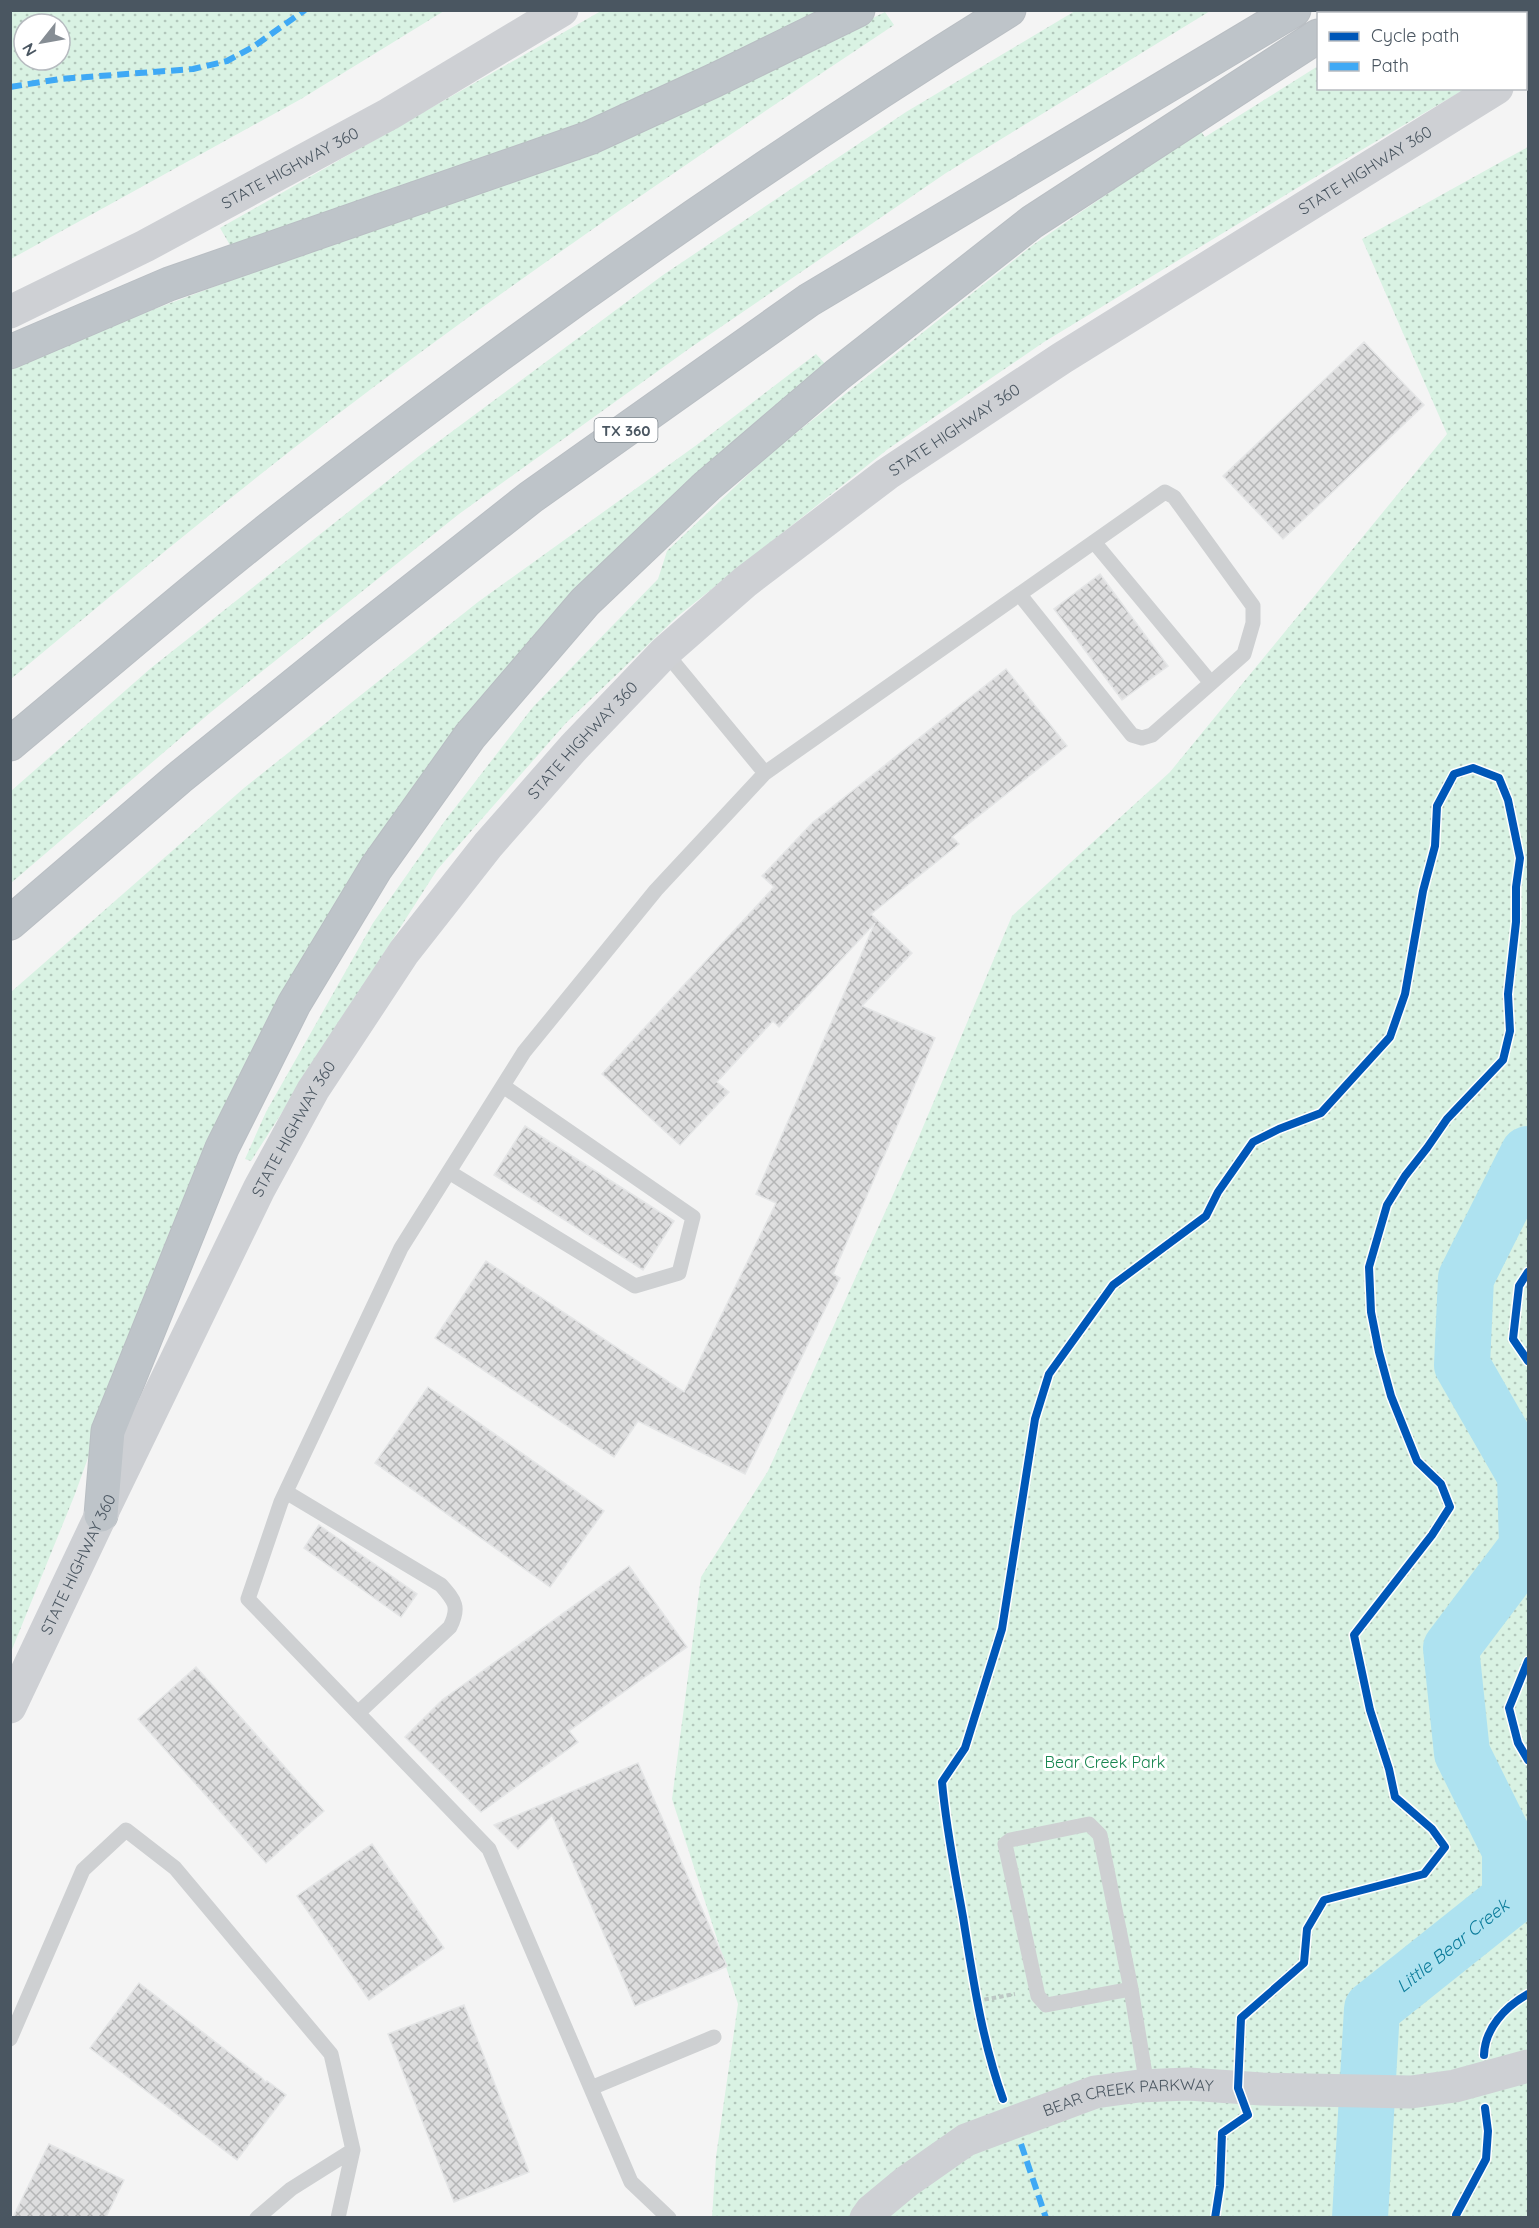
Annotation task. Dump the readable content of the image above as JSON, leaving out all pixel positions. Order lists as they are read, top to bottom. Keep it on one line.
{"streets":{"highway":["TX 360"],"main road":["STATE HIGHWAY 360","BEAR CREEK PARKWAY"]},"water":["Little Bear Creek"],"parks":["Bear Creek Park"],"legend":["Cycle path","Path"],"north":"bottom left"}
